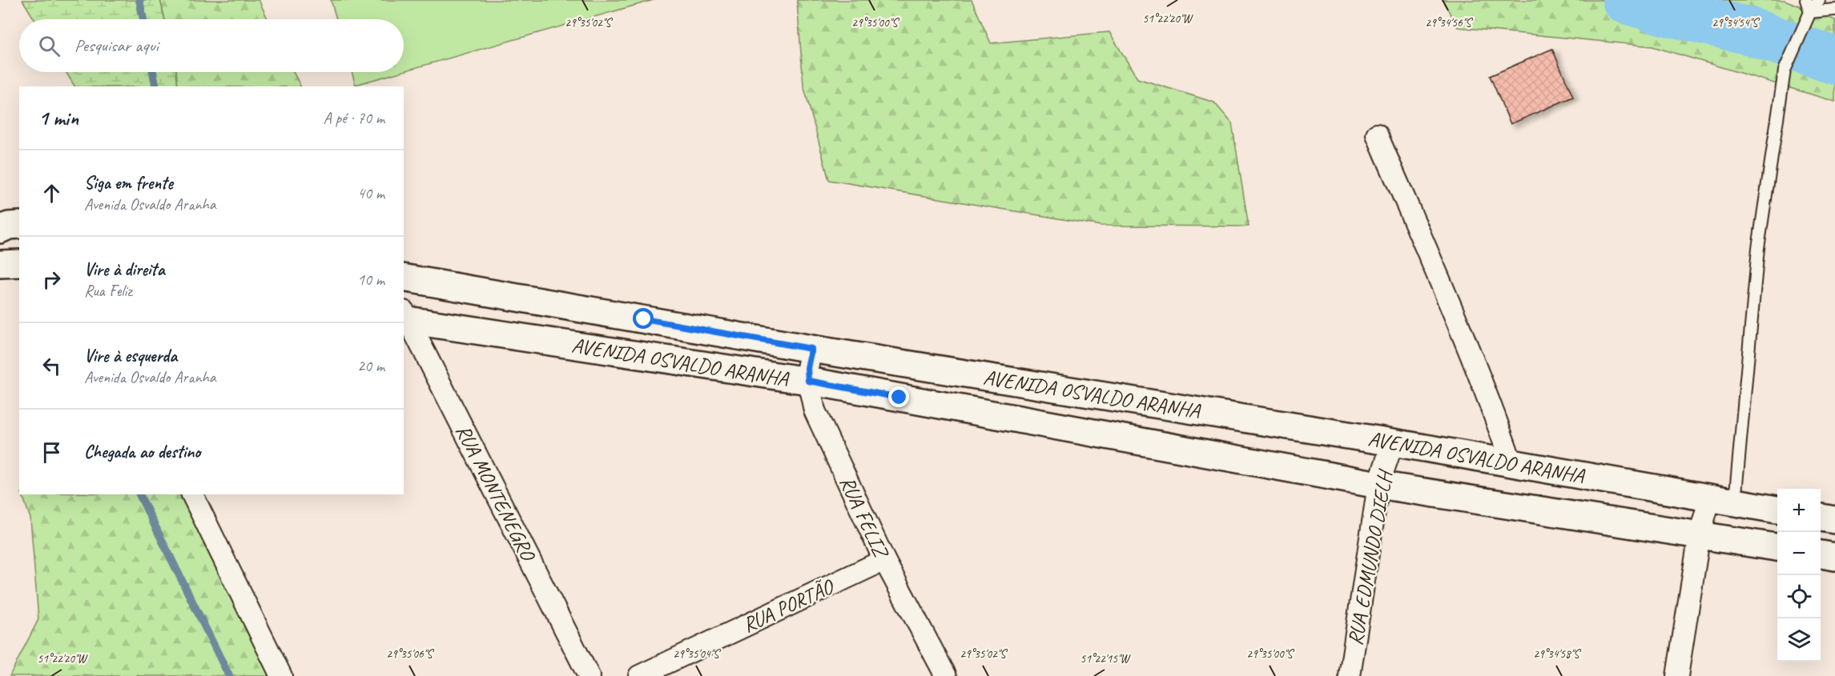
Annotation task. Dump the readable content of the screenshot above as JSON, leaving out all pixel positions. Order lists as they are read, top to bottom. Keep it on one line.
{"streets":{"main road":["AVENIDA OSVALDO ARANHA"],"street":["RUA MONTENEGRO","RUA FELIZ","RUA EDMUNDO DIELH","RUA PORTÃO"]},"crossings":[["AVENIDA OSVALDO ARANHA","RUA MONTENEGRO"],["AVENIDA OSVALDO ARANHA","RUA FELIZ"],["AVENIDA OSVALDO ARANHA","RUA EDMUNDO DIELH"],["RUA FELIZ","RUA PORTÃO"]],"page":{"search":"Pesquisar aqui","heading":["1 min","A pé · 70 m"],"list":[["Siga em frente","Avenida Osvaldo Aranha","40 m"],["Vire à direita","Rua Feliz","10 m"],["Vire à esquerda","Avenida Osvaldo Aranha","20 m"],"Chegada ao destino"],"map_buttons":["+","−"]},"coordinates":["51°22'20\"W","29°34'54\"S","29°35'00\"S","29°35'02\"S","29°34'56\"S","29°35'06\"S","29°35'04\"S","29°34'58\"S","51°22'15\"W"]}
